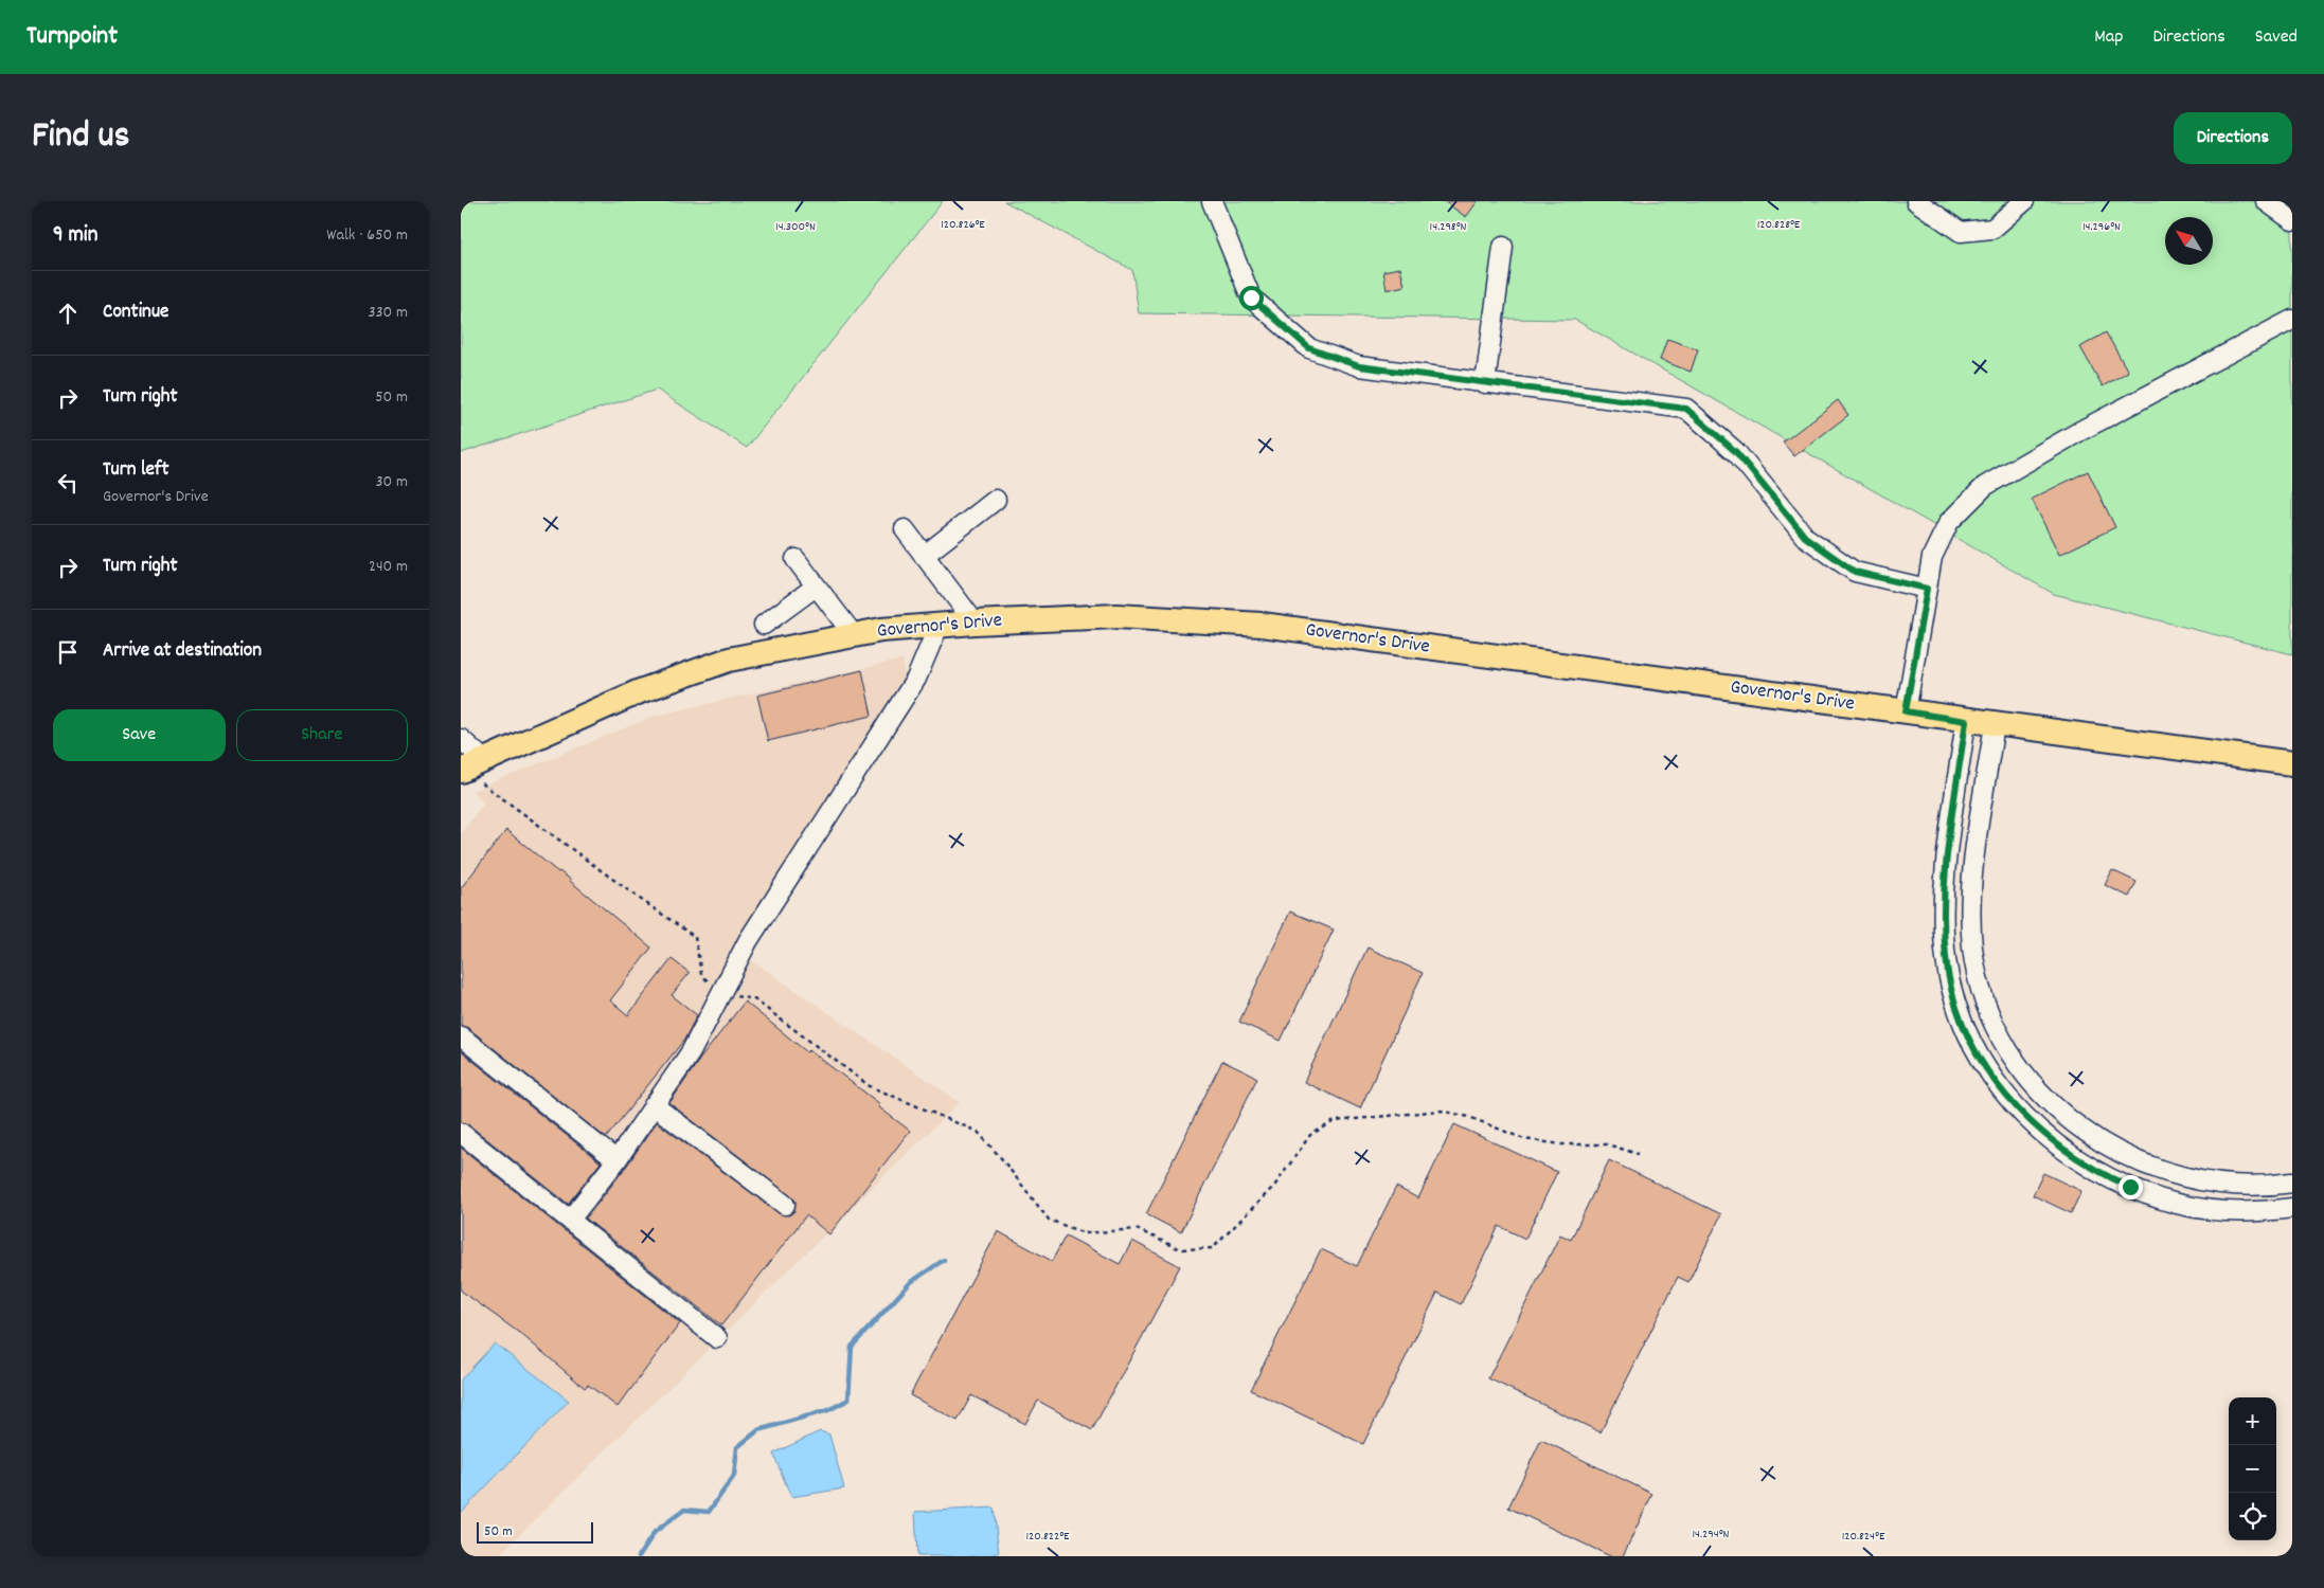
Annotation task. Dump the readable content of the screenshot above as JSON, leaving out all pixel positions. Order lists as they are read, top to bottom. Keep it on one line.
{"streets":{"main road":["Governor's Drive"]},"scale_bar":"50 m","north":"top left","page":{"header":"Turnpoint","nav":["Map","Directions","Saved"],"title":"Find us","buttons":["Directions",["Save","Share"]],"heading":["9 min","Walk · 650 m"],"list":[["Continue","330 m"],["Turn right","50 m"],["Turn left","Governor's Drive","30 m"],["Turn right","240 m"],"Arrive at destination"],"map_buttons":["+","−"],"scale":"50 m"},"coordinates":["120.828°E","120.826°E","14.300°N","14.298°N","14.296°N","14.294°N","120.822°E","120.824°E"]}
